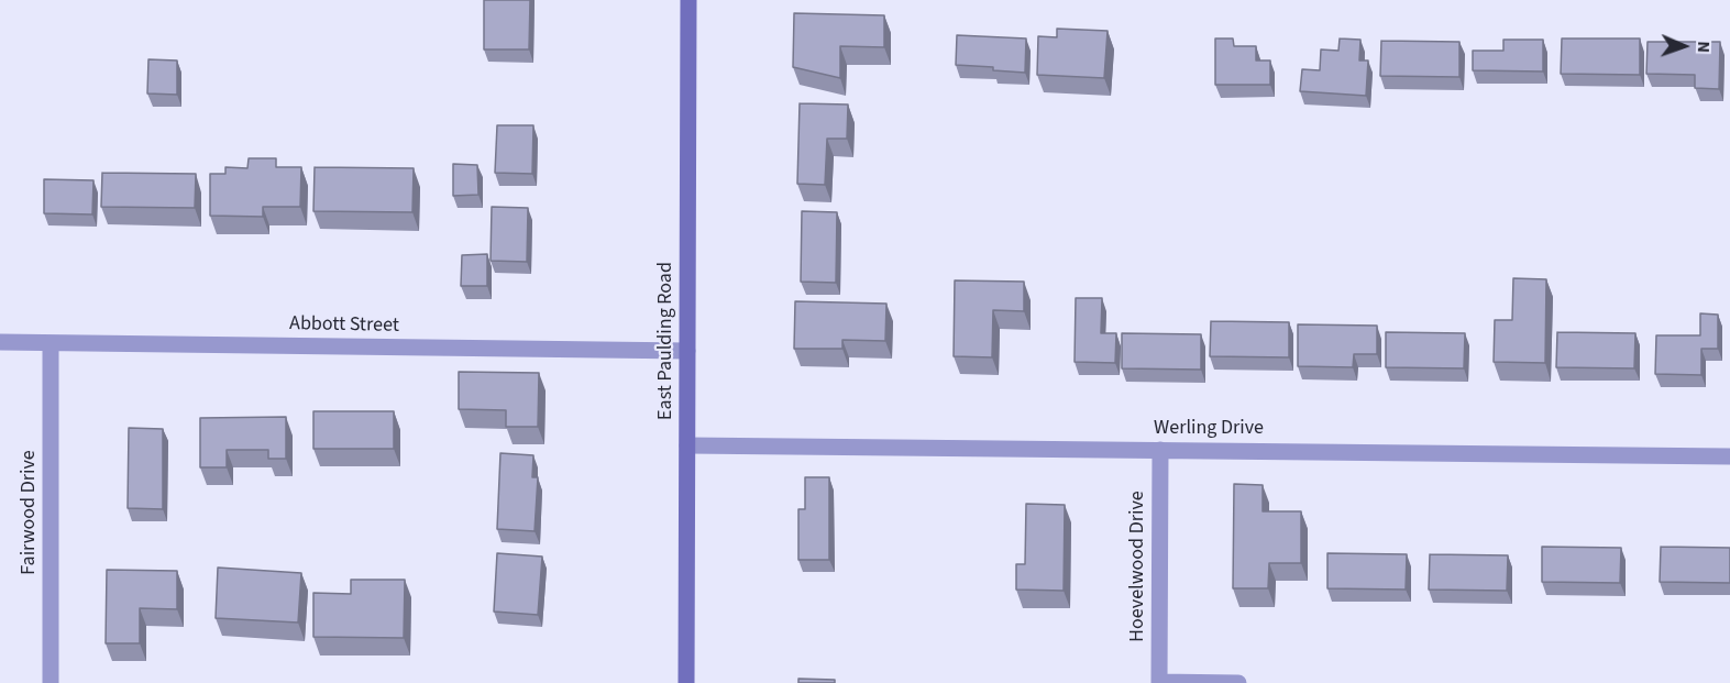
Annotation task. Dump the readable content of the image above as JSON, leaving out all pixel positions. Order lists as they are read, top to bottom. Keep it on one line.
{"streets":{"main road":["East Paulding Road"],"street":["Abbott Street","Werling Drive","Fairwood Drive","Hoevelwood Drive"]},"crossings":[["Abbott Street","East Paulding Road"],["Abbott Street","Fairwood Drive"],["East Paulding Road","Werling Drive"],["Werling Drive","Hoevelwood Drive"]],"north":"right"}
